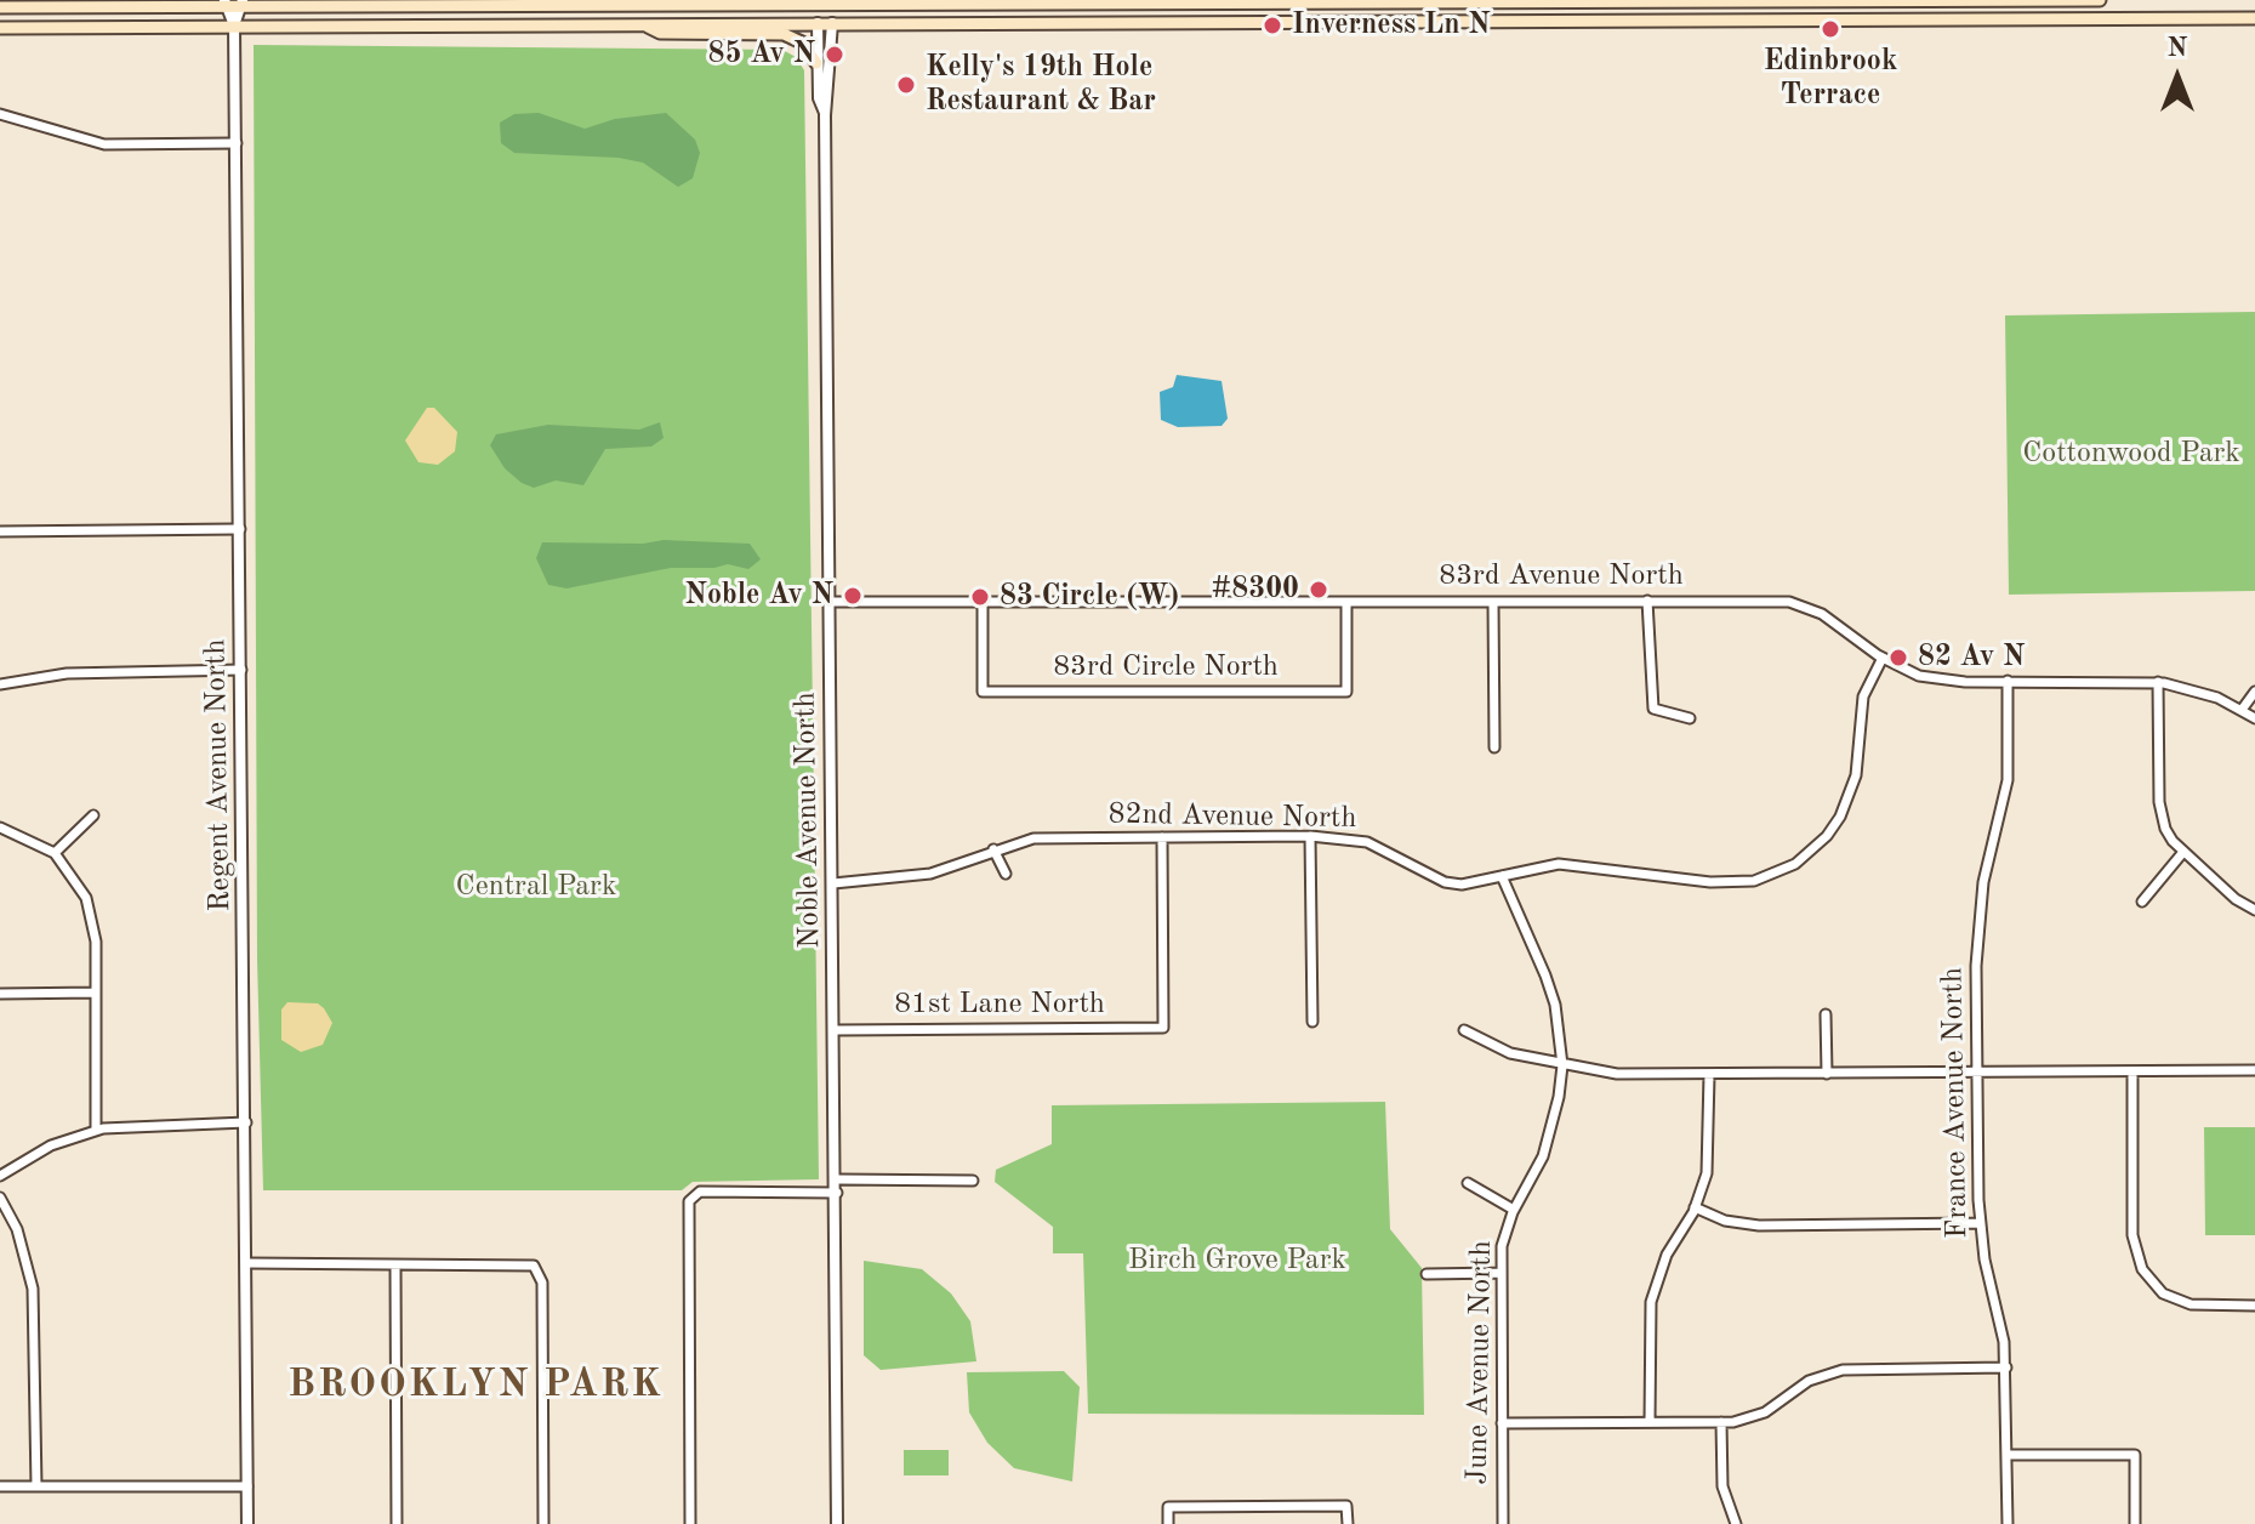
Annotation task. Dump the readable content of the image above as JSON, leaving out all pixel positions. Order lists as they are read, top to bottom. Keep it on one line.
{"streets":{"street":["83rd Avenue North","83rd Circle North","Regent Avenue North","82nd Avenue North","Noble Avenue North","81st Lane North","France Avenue North","June Avenue North"]},"crossings":[["83rd Avenue North","83rd Circle North"],["83rd Avenue North","82nd Avenue North"],["83rd Avenue North","Noble Avenue North"],["83rd Avenue North","France Avenue North"],["82nd Avenue North","Noble Avenue North"],["82nd Avenue North","81st Lane North"],["82nd Avenue North","June Avenue North"],["Noble Avenue North","81st Lane North"]],"districts":["BROOKLYN PARK"],"parks":["Cottonwood Park","Central Park","Birch Grove Park"],"places":["Inverness Ln N","Edinbrook Terrace","85 Av N","Kelly's 19th Hole Restaurant & Bar","#8300","Noble Av N","83 Circle (W)","82 Av N"],"north":"top"}
